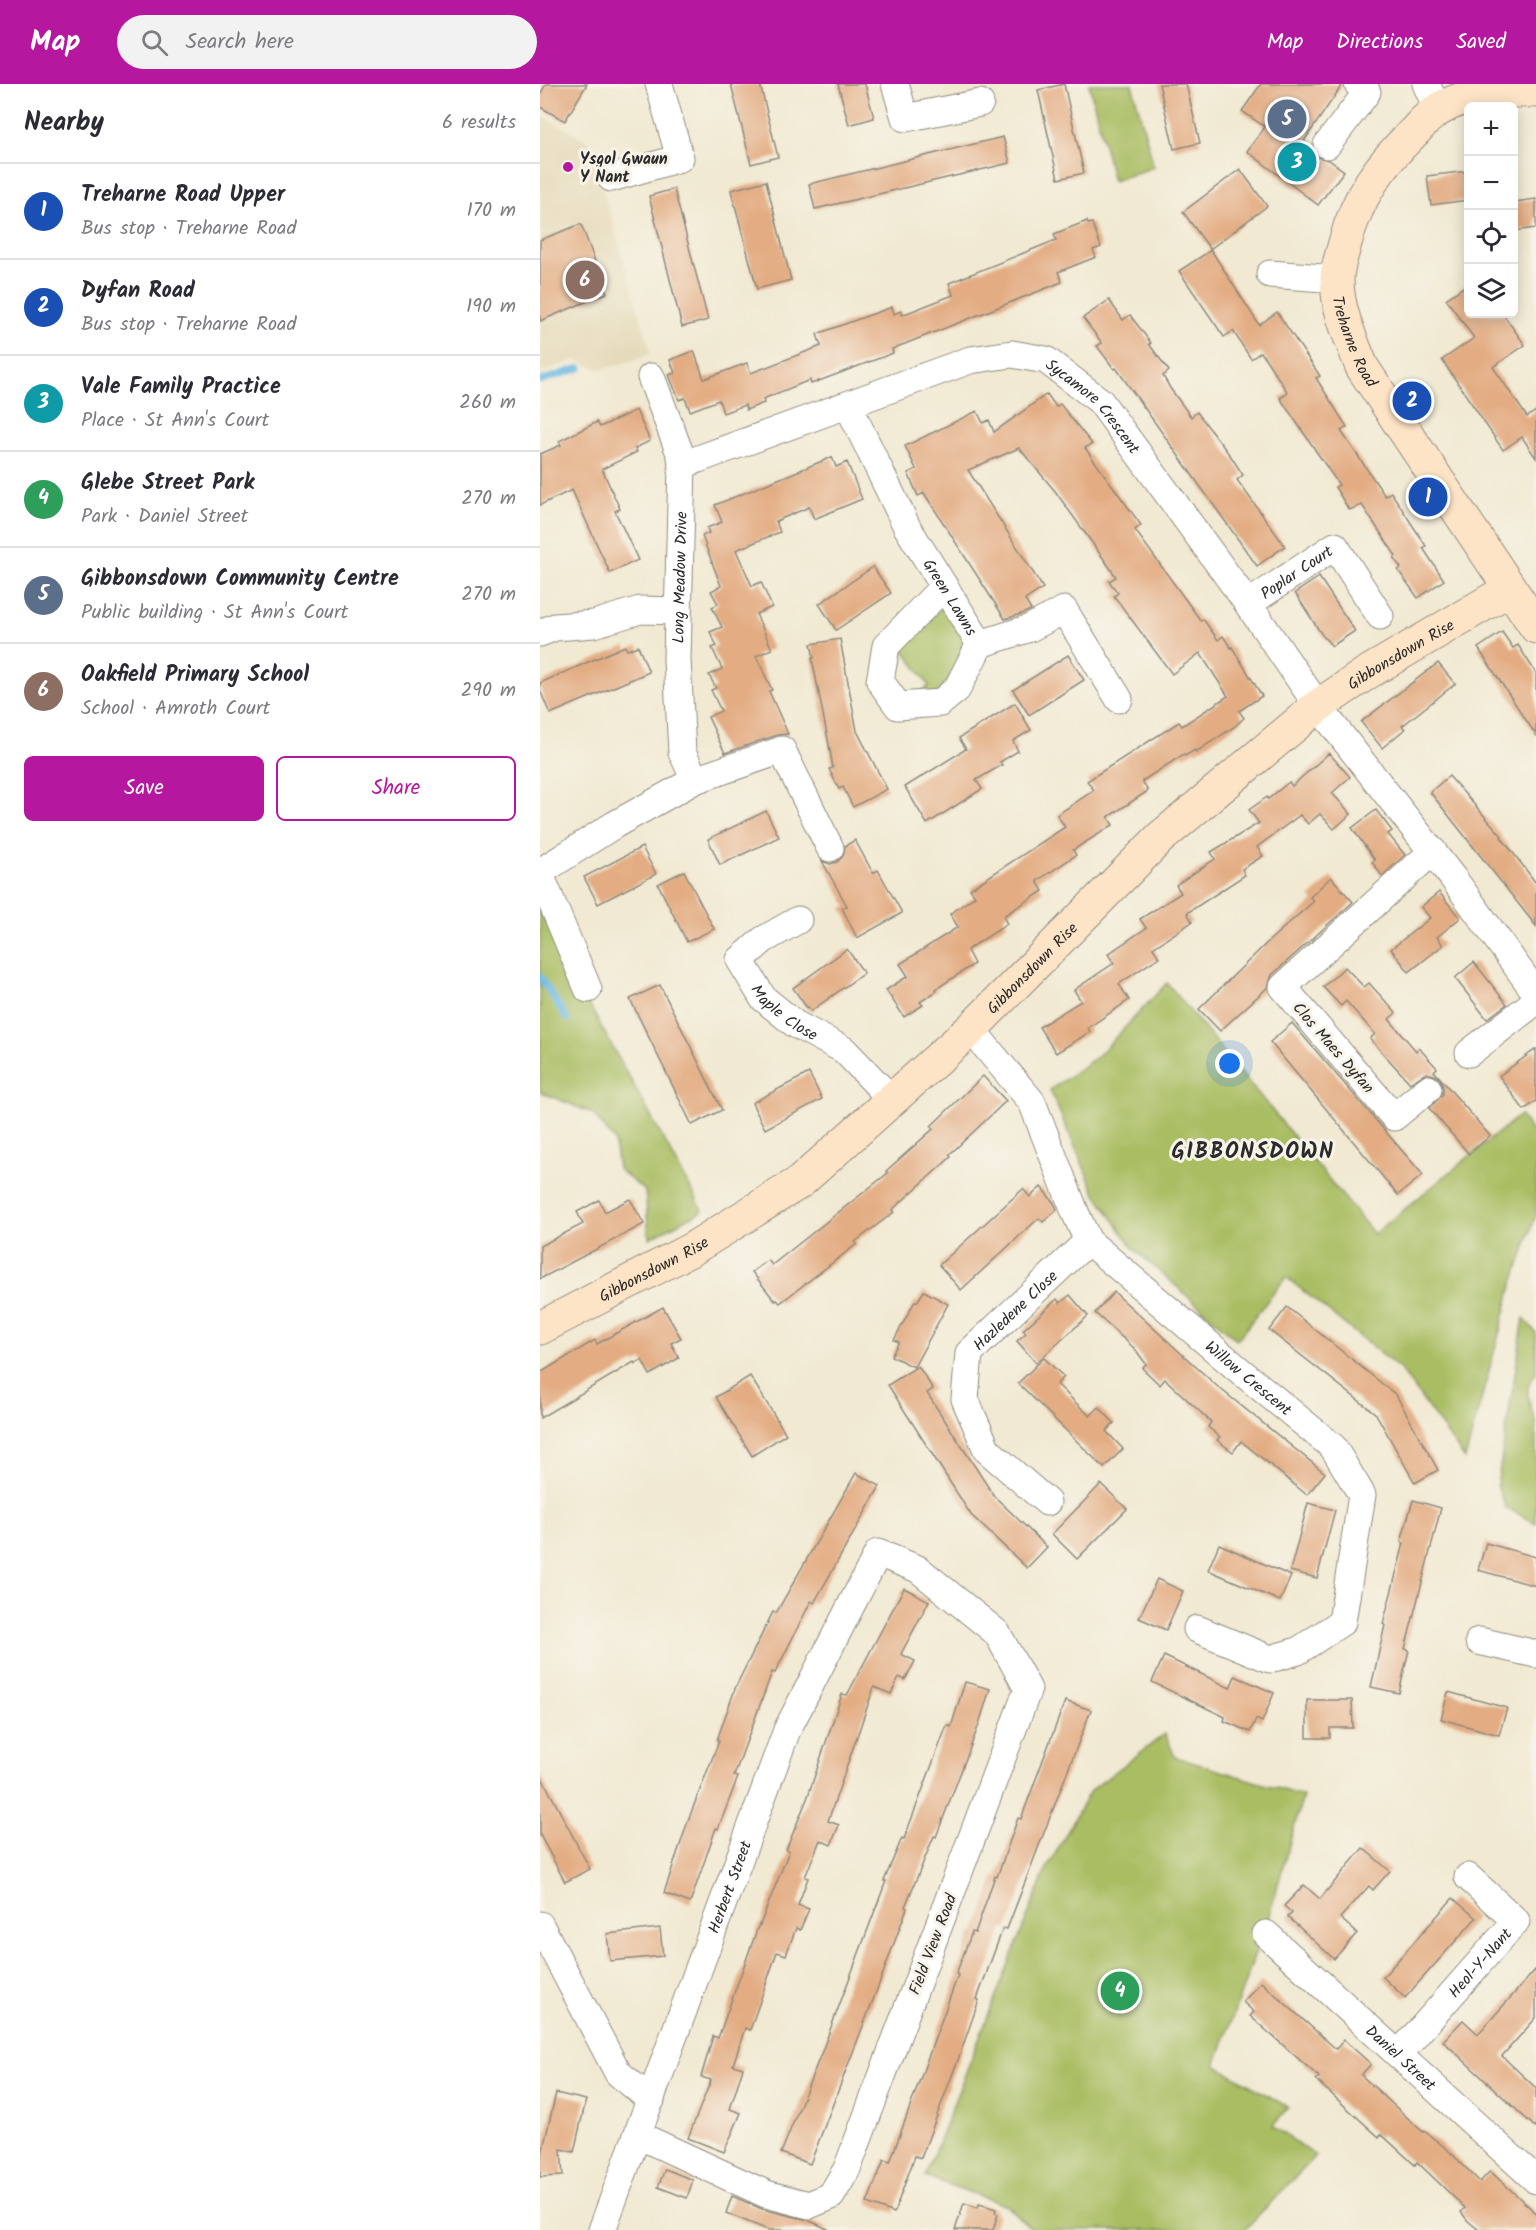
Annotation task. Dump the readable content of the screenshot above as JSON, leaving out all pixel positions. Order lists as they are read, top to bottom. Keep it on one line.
{"streets":{"street":["Treharne Road","Sycamore Crescent","Poplar Court","Long Meadow Drive","Green Lawns","Gibbonsdown Rise","Maple Close","Clos Maes Dyfan","Hazledene Close","Willow Crescent","Herbert Street","Field View Road","Heol-Y-Nant","Daniel Street"]},"crossings":[["Treharne Road","Gibbonsdown Rise"],["Sycamore Crescent","Poplar Court"],["Sycamore Crescent","Long Meadow Drive"],["Sycamore Crescent","Green Lawns"],["Sycamore Crescent","Gibbonsdown Rise"],["Gibbonsdown Rise","Maple Close"],["Gibbonsdown Rise","Willow Crescent"],["Hazledene Close","Willow Crescent"],["Herbert Street","Field View Road"],["Heol-Y-Nant","Daniel Street"]],"districts":["GIBBONSDOWN"],"places":["Ysgol Gwaun Y Nant"],"page":{"header":"Map","search":"Search here","nav":["Map","Directions","Saved"],"heading":["Nearby","6 results"],"pins":["5","3","6","2","1","4"],"map_buttons":["+","−"],"list":[{"mark":"1","name":"Treharne Road Upper","note":"Bus stop · Treharne Road","value":"170 m"},{"mark":"2","name":"Dyfan Road","note":"Bus stop · Treharne Road","value":"190 m"},{"mark":"3","name":"Vale Family Practice","note":"Place · St Ann's Court","value":"260 m"},{"mark":"4","name":"Glebe Street Park","note":"Park · Daniel Street","value":"270 m"},{"mark":"5","name":"Gibbonsdown Community Centre","note":"Public building · St Ann's Court","value":"270 m"},{"mark":"6","name":"Oakfield Primary School","note":"School · Amroth Court","value":"290 m"}],"buttons":["Save","Share"]}}
